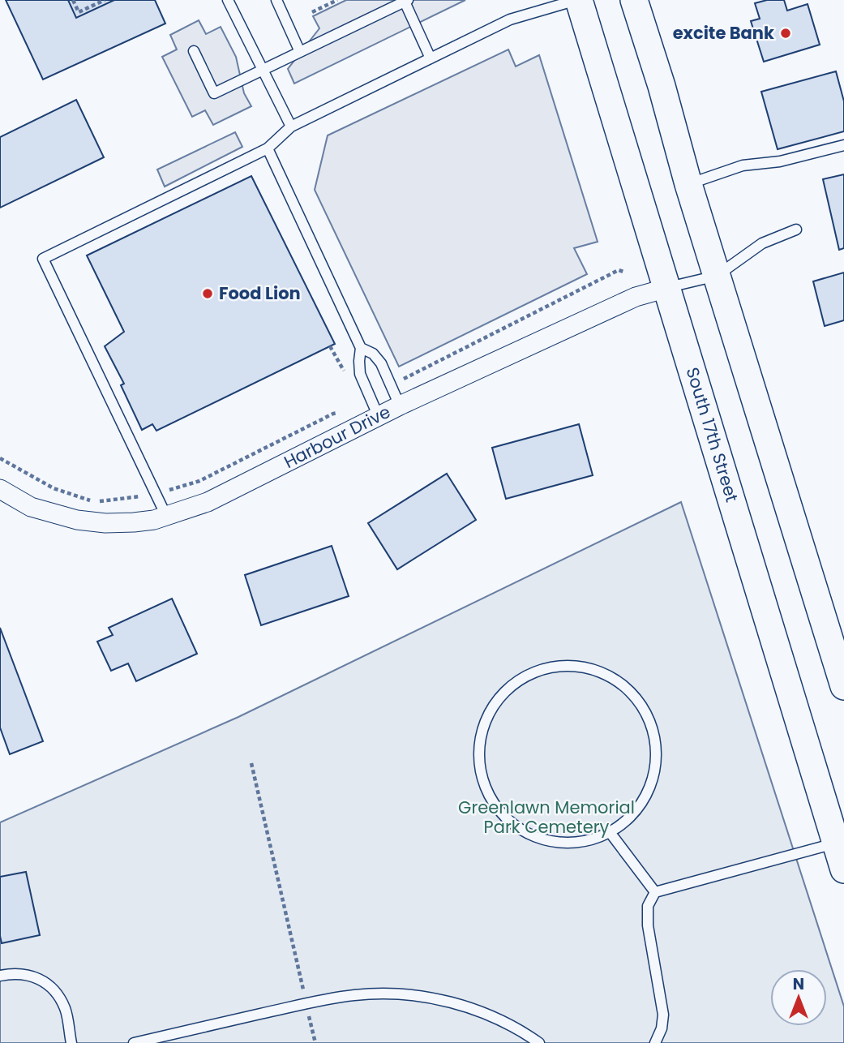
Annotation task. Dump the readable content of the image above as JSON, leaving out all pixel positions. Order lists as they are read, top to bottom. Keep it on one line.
{"streets":{"main road":["South 17th Street"],"street":["Harbour Drive"]},"crossings":[["South 17th Street","Harbour Drive"]],"parks":["Greenlawn Memorial Park Cemetery"],"places":["excite Bank","Food Lion"],"north":"top"}
